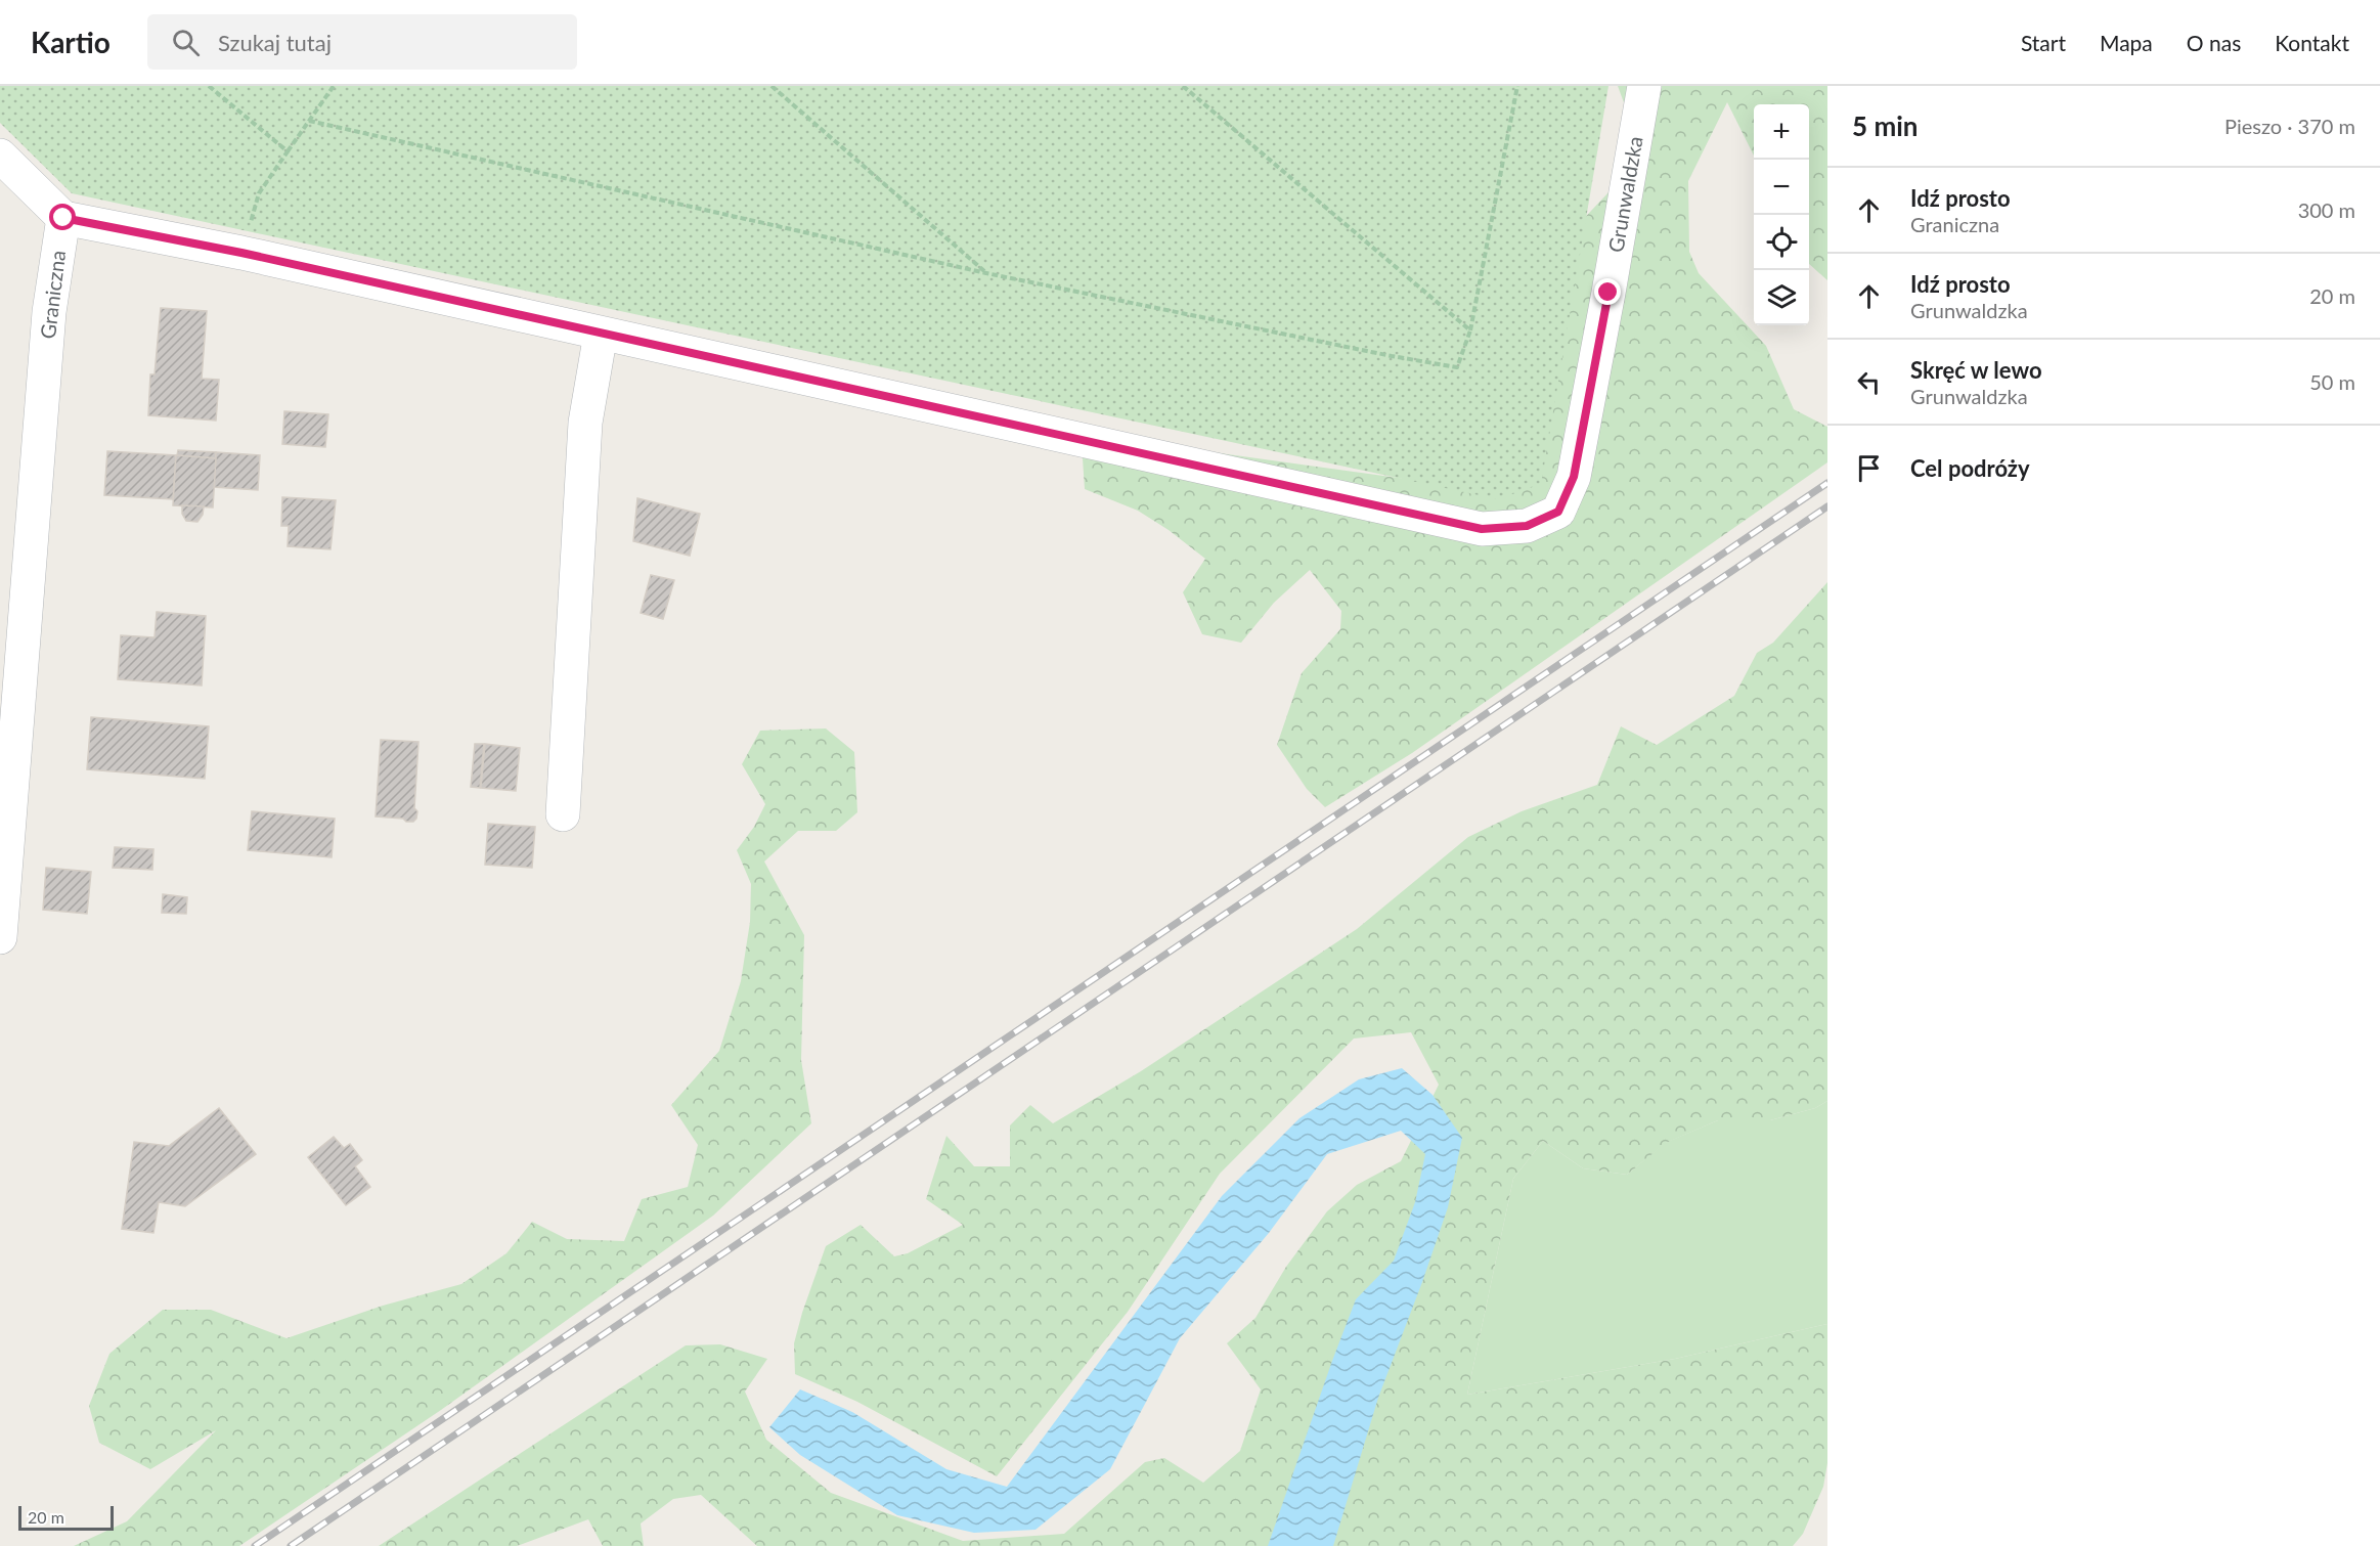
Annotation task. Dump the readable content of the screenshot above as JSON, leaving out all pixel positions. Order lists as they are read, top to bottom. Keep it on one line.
{"streets":{"street":["Grunwaldzka","Graniczna"]},"scale_bar":"20 m","page":{"header":"Kartio","search":"Szukaj tutaj","nav":["Start","Mapa","O nas","Kontakt"],"heading":["5 min","Pieszo · 370 m"],"map_buttons":["+","−"],"list":[["Idź prosto","Graniczna","300 m"],["Idź prosto","Grunwaldzka","20 m"],["Skręć w lewo","Grunwaldzka","50 m"],"Cel podróży"],"scale":"20 m"}}
